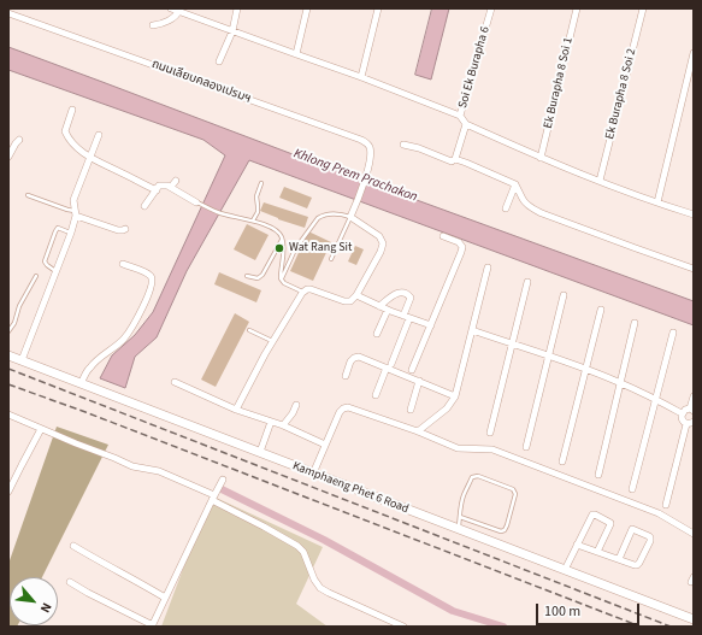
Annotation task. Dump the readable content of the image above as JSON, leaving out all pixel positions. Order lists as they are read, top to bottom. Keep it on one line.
{"streets":{"main road":["Kamphaeng Phet 6 Road"],"street":["Soi Ek Burapha 6","ถนนเลียบคลองเปรมฯ","Ek Burapha 8 Soi 1","Ek Burapha 8 Soi 2"]},"water":["Khlong Prem Prachakon"],"places":["Wat Rang Sit"],"scale_bar":"100 m","north":"bottom right"}
